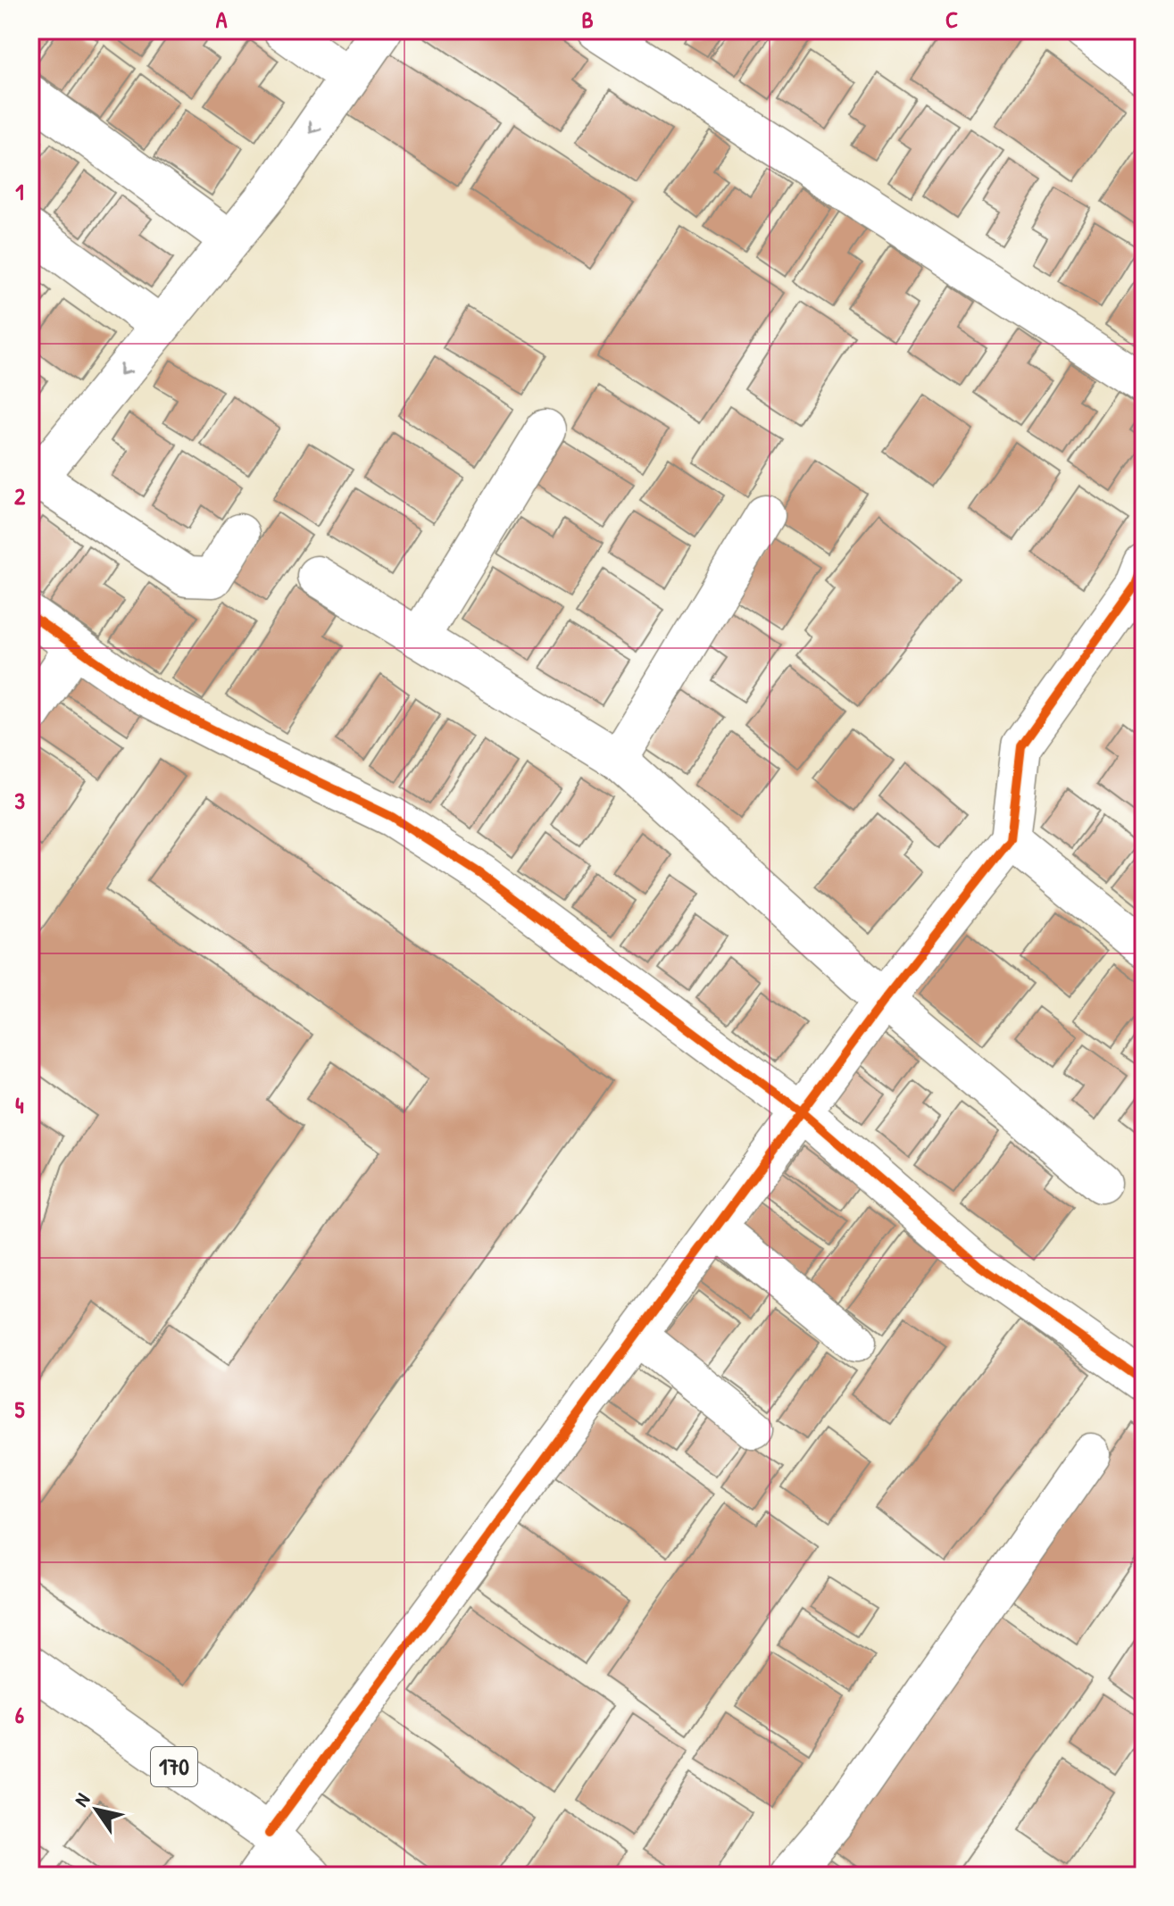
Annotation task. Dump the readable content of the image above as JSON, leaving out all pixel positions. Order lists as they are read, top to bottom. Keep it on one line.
{"streets":{"main road":["170"]},"north":"top left","grid":{"columns":["A","B","C"],"rows":["1","2","3","4","5","6"]}}
